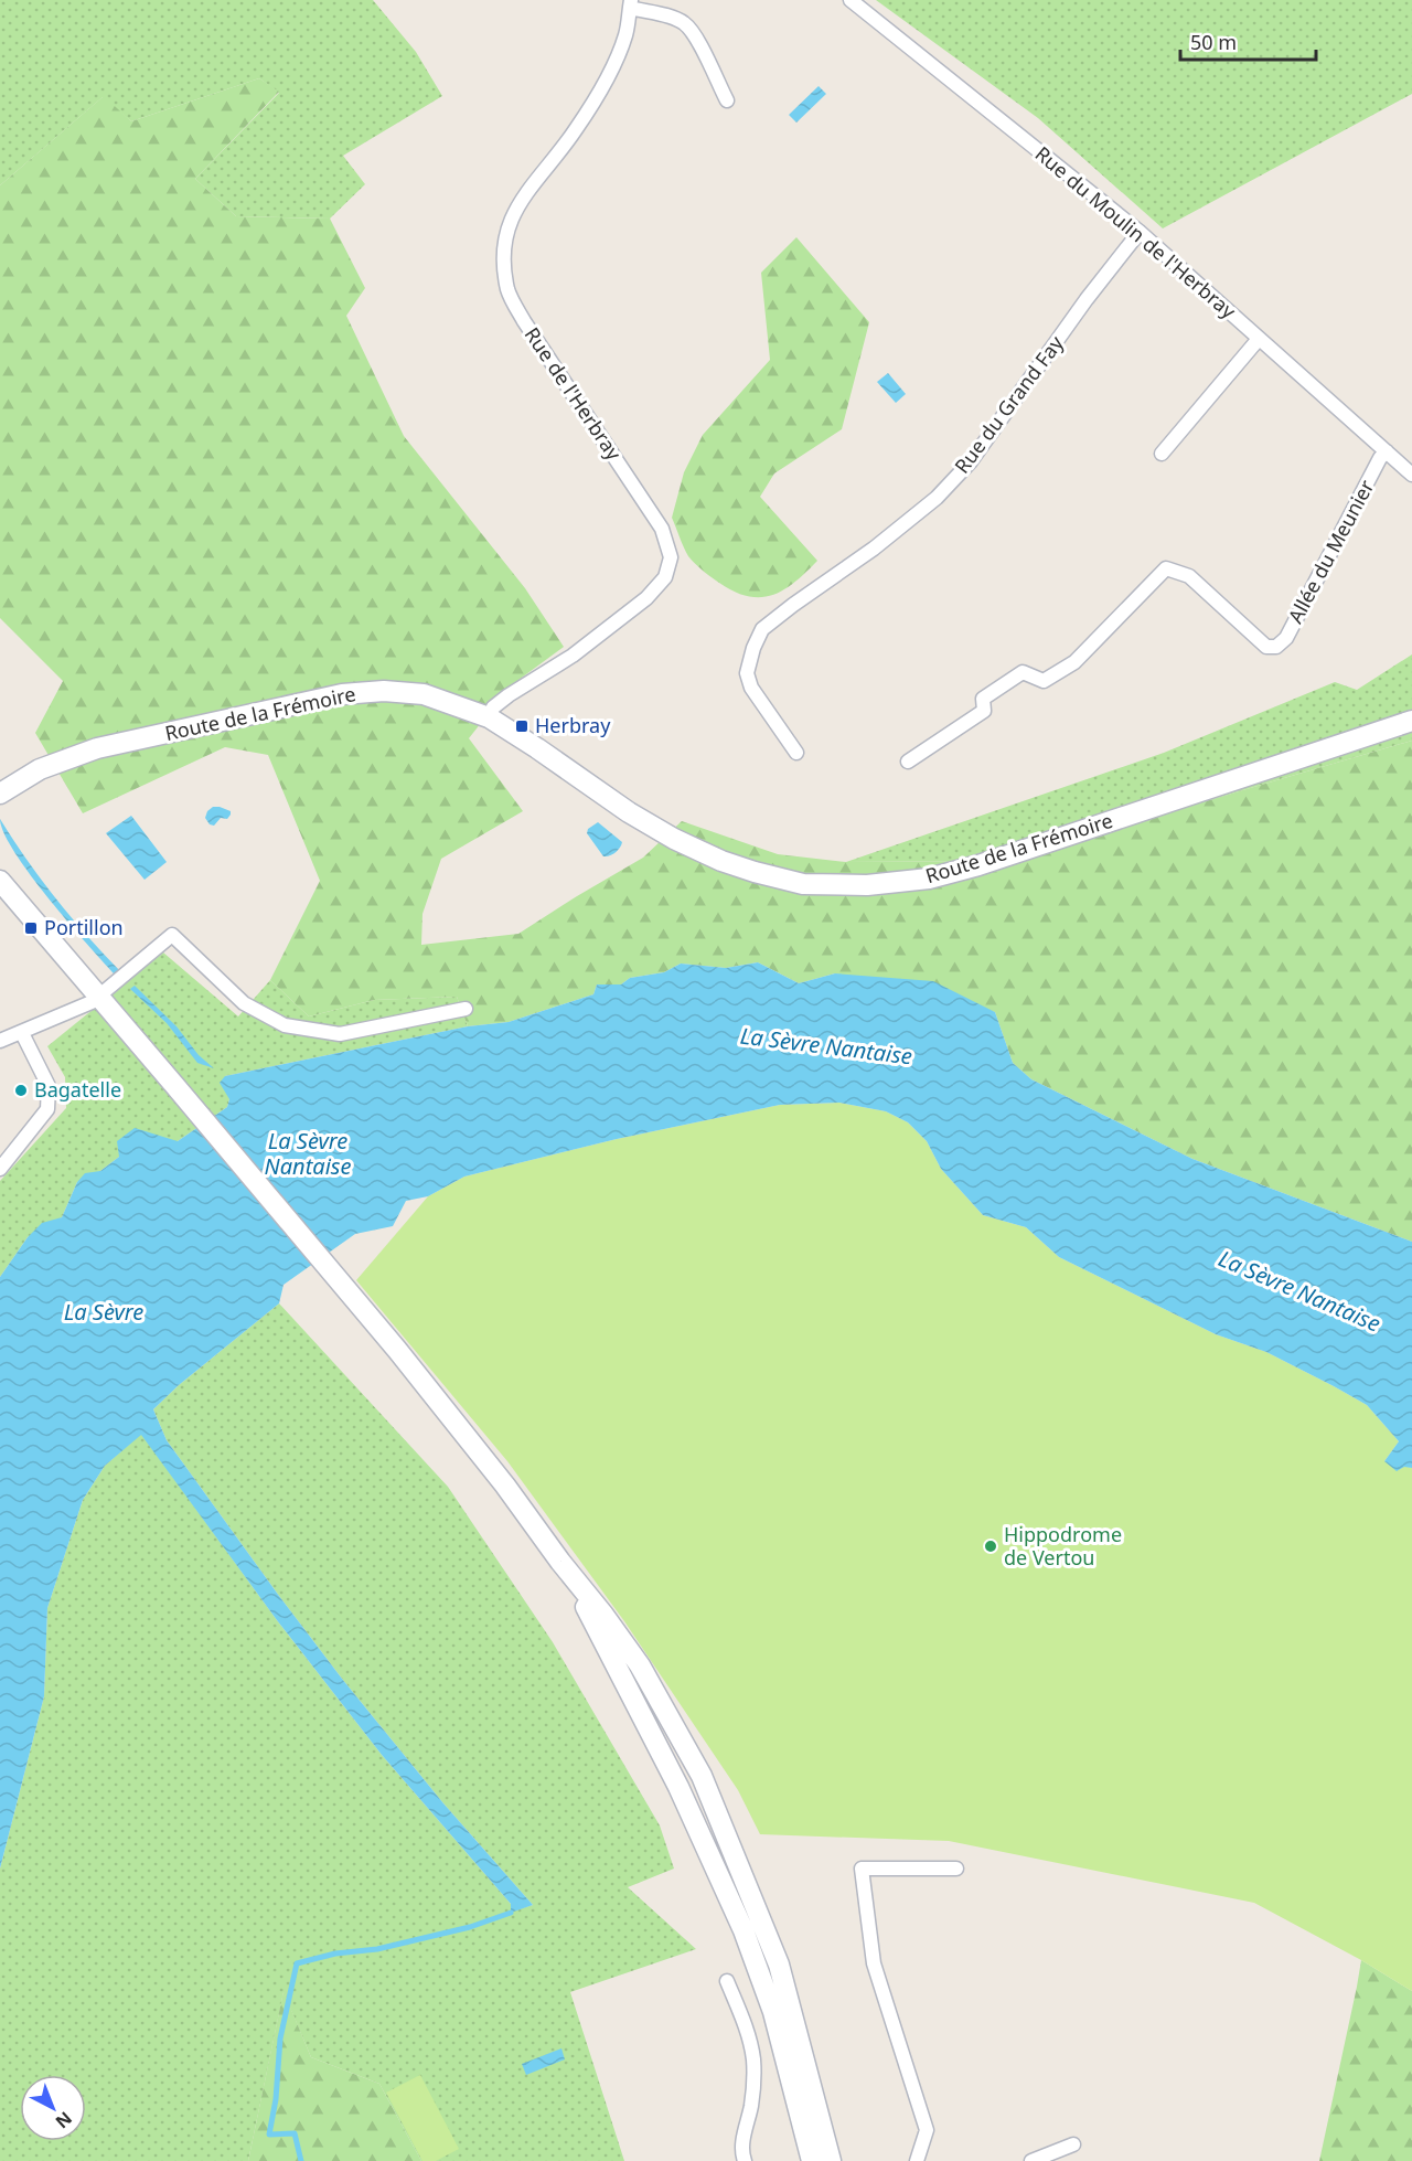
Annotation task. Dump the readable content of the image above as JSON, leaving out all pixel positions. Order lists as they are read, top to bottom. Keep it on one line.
{"streets":{"street":["Rue du Moulin de l'Herbray","Rue de l'Herbray","Rue du Grand Fay","Allée du Meunier","Route de la Frémoire"]},"crossings":[["Rue du Moulin de l'Herbray","Rue du Grand Fay"],["Rue du Moulin de l'Herbray","Allée du Meunier"],["Rue de l'Herbray","Route de la Frémoire"]],"water":["La Sèvre Nantaise","La Sèvre"],"places":{"transit":["Herbray","Portillon"],"other":["Bagatelle","Hippodrome de Vertou"]},"scale_bar":"50 m","north":"bottom right"}
